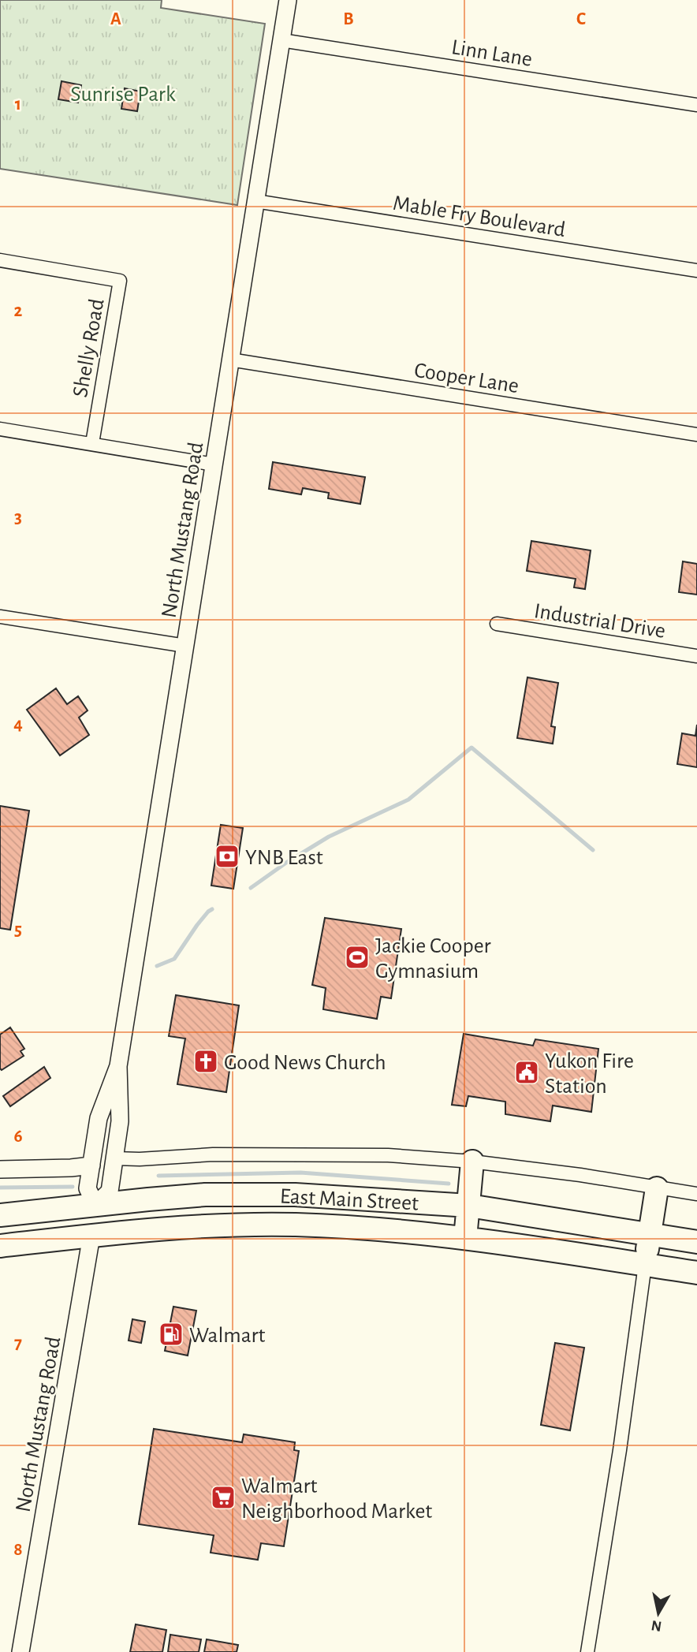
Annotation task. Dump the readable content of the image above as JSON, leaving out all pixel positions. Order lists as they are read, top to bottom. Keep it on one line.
{"streets":{"highway":["East Main Street"],"main road":["North Mustang Road"],"street":["Linn Lane","Mable Fry Boulevard","Shelly Road","Cooper Lane","Industrial Drive"]},"crossings":[["Linn Lane","North Mustang Road"],["Mable Fry Boulevard","North Mustang Road"],["Cooper Lane","North Mustang Road"],["North Mustang Road","East Main Street"]],"parks":["Sunrise Park"],"places":{"bank":["YNB East"],"sports":["Jackie Cooper Gymnasium"],"church":["Good News Church"],"public building":["Yukon Fire Station"],"fuel station":["Walmart"],"supermarket":["Walmart Neighborhood Market"]},"north":"bottom","grid":{"columns":["A","B","C"],"rows":["1","2","3","4","5","6","7","8"]}}
